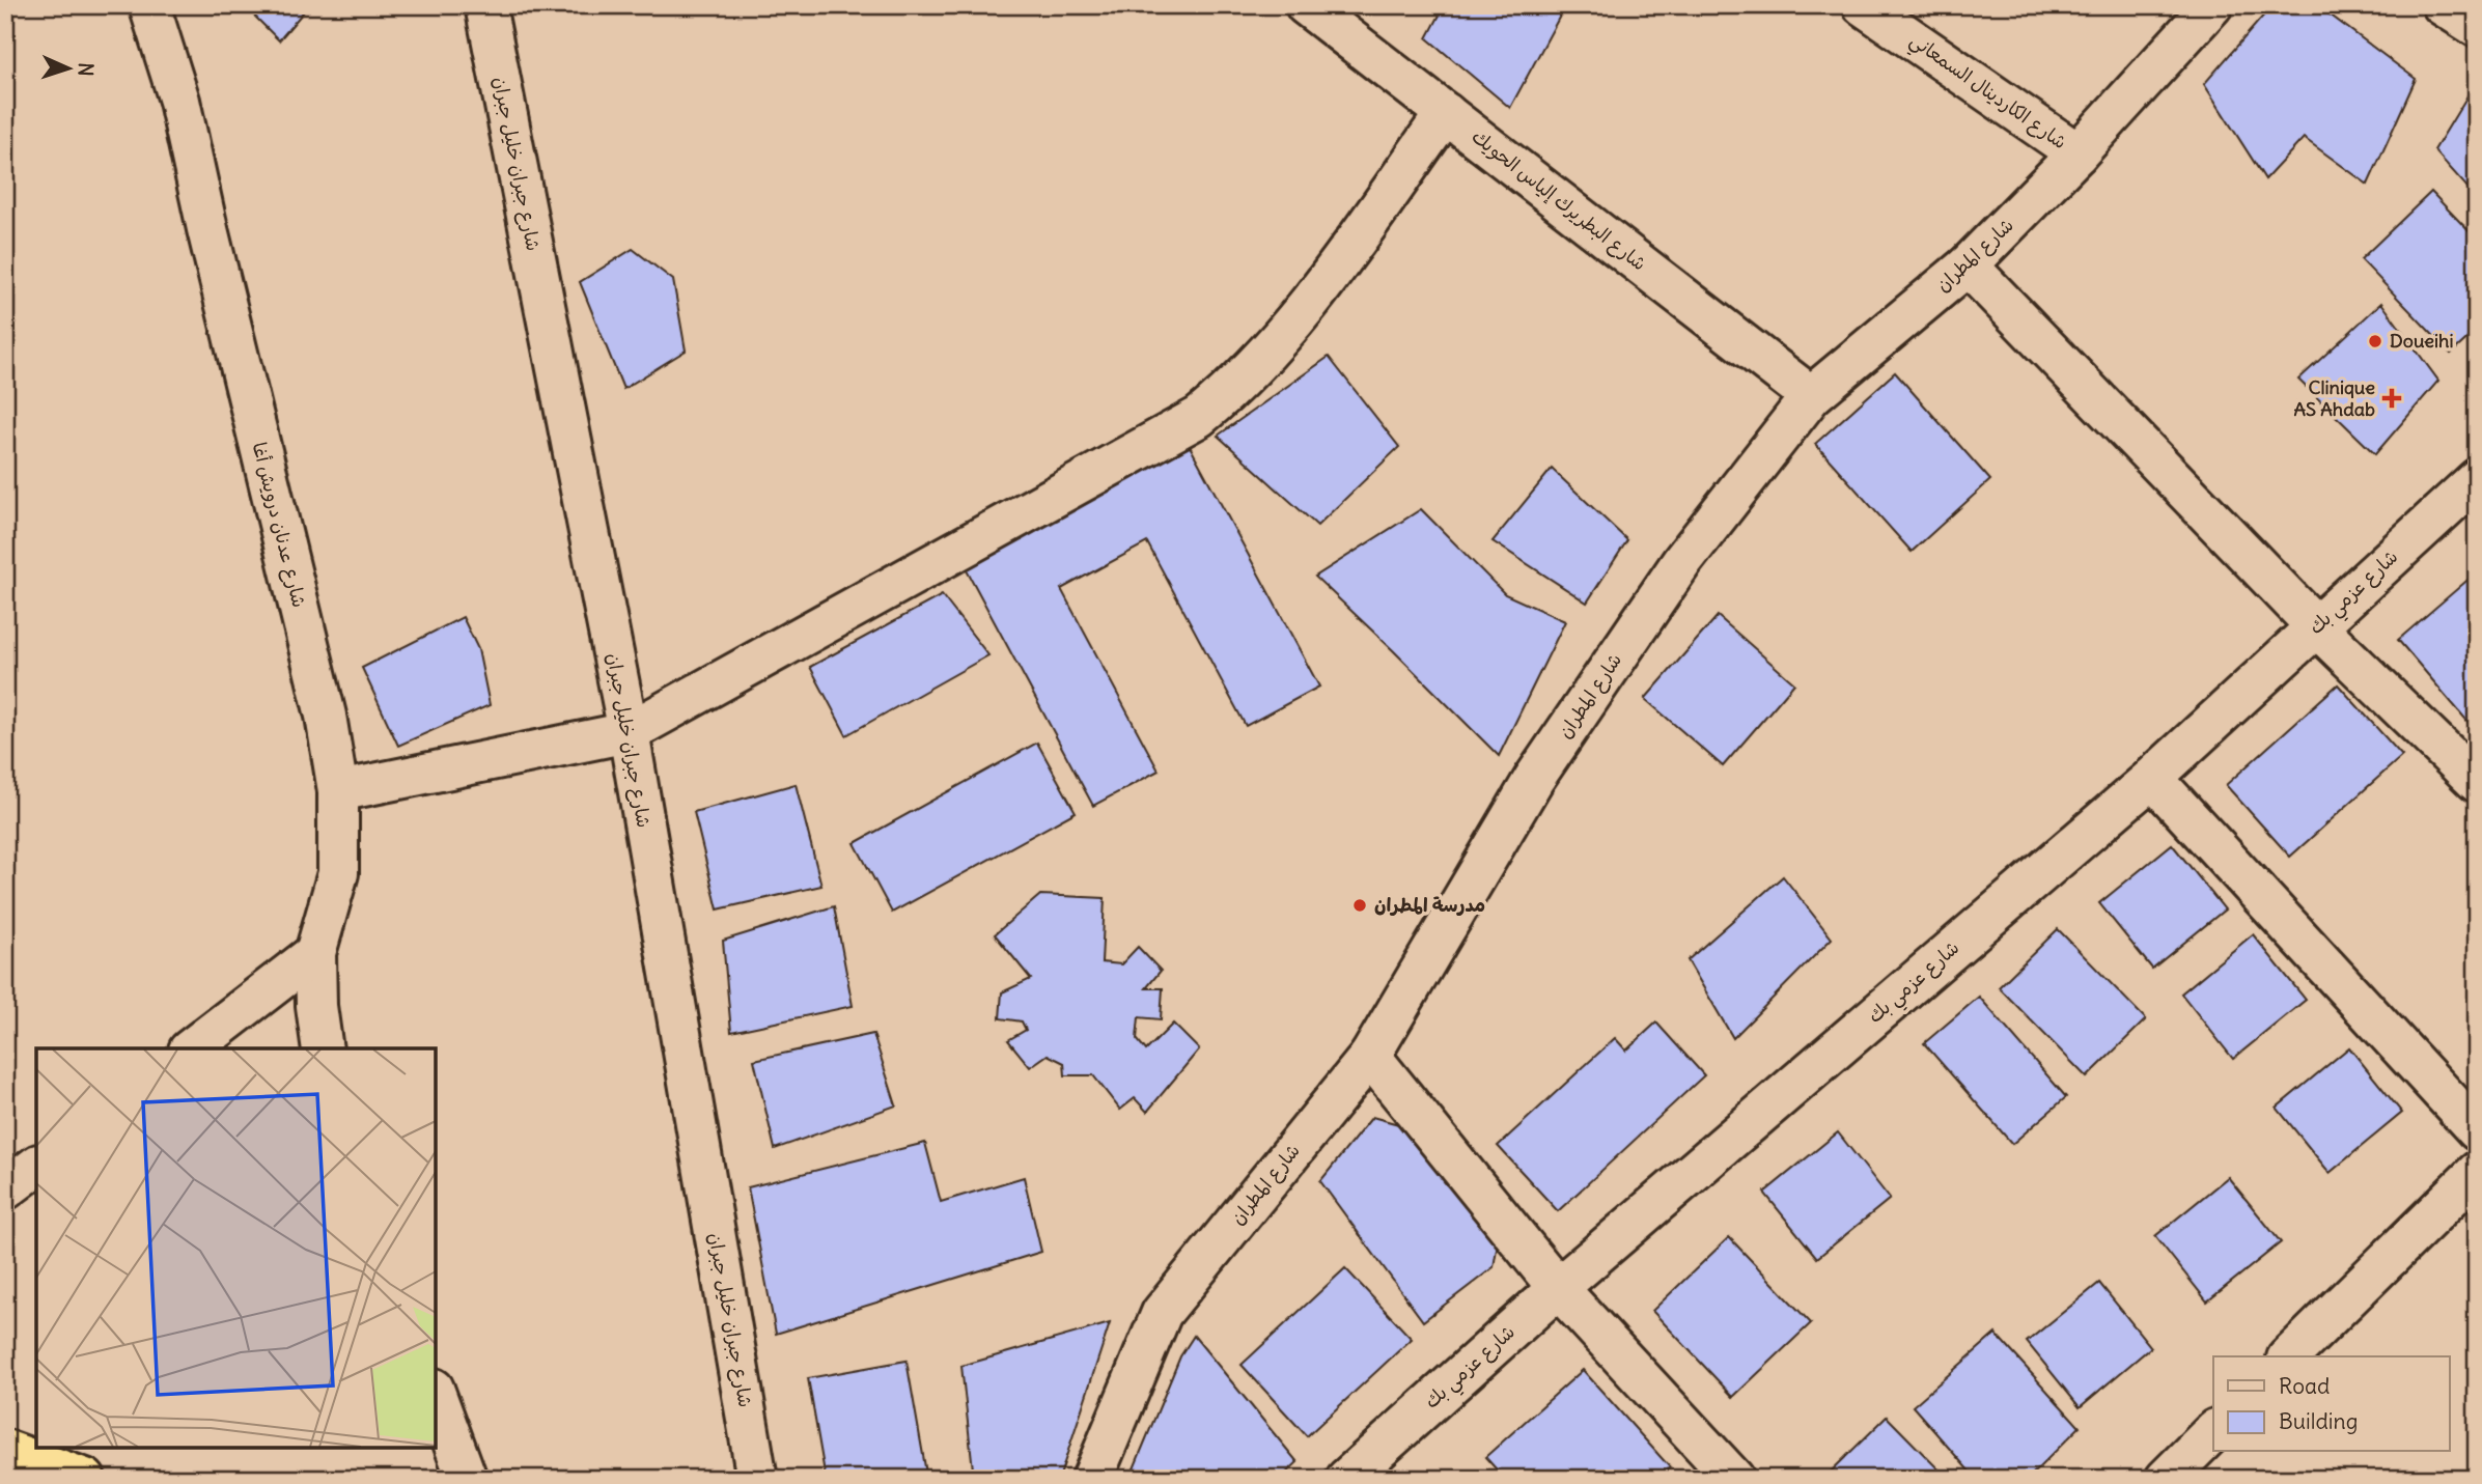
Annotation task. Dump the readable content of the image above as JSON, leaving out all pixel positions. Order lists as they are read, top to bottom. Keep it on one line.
{"streets":{"street":["شارع الكاردينال السمعاني","شارع جبران خليل جبران","شارع البطريرك إلياس الحويك","شارع المطران","شارع عدنان درويش أغا","شارع عزمي بك"]},"crossings":[["شارع الكاردينال السمعاني","شارع المطران"],["شارع البطريرك إلياس الحويك","شارع المطران"]],"places":{"other":["Doueihi","مدرسة المطران"],"health":["Clinique AS Ahdab"]},"legend":["Road","Building"],"north":"right"}
